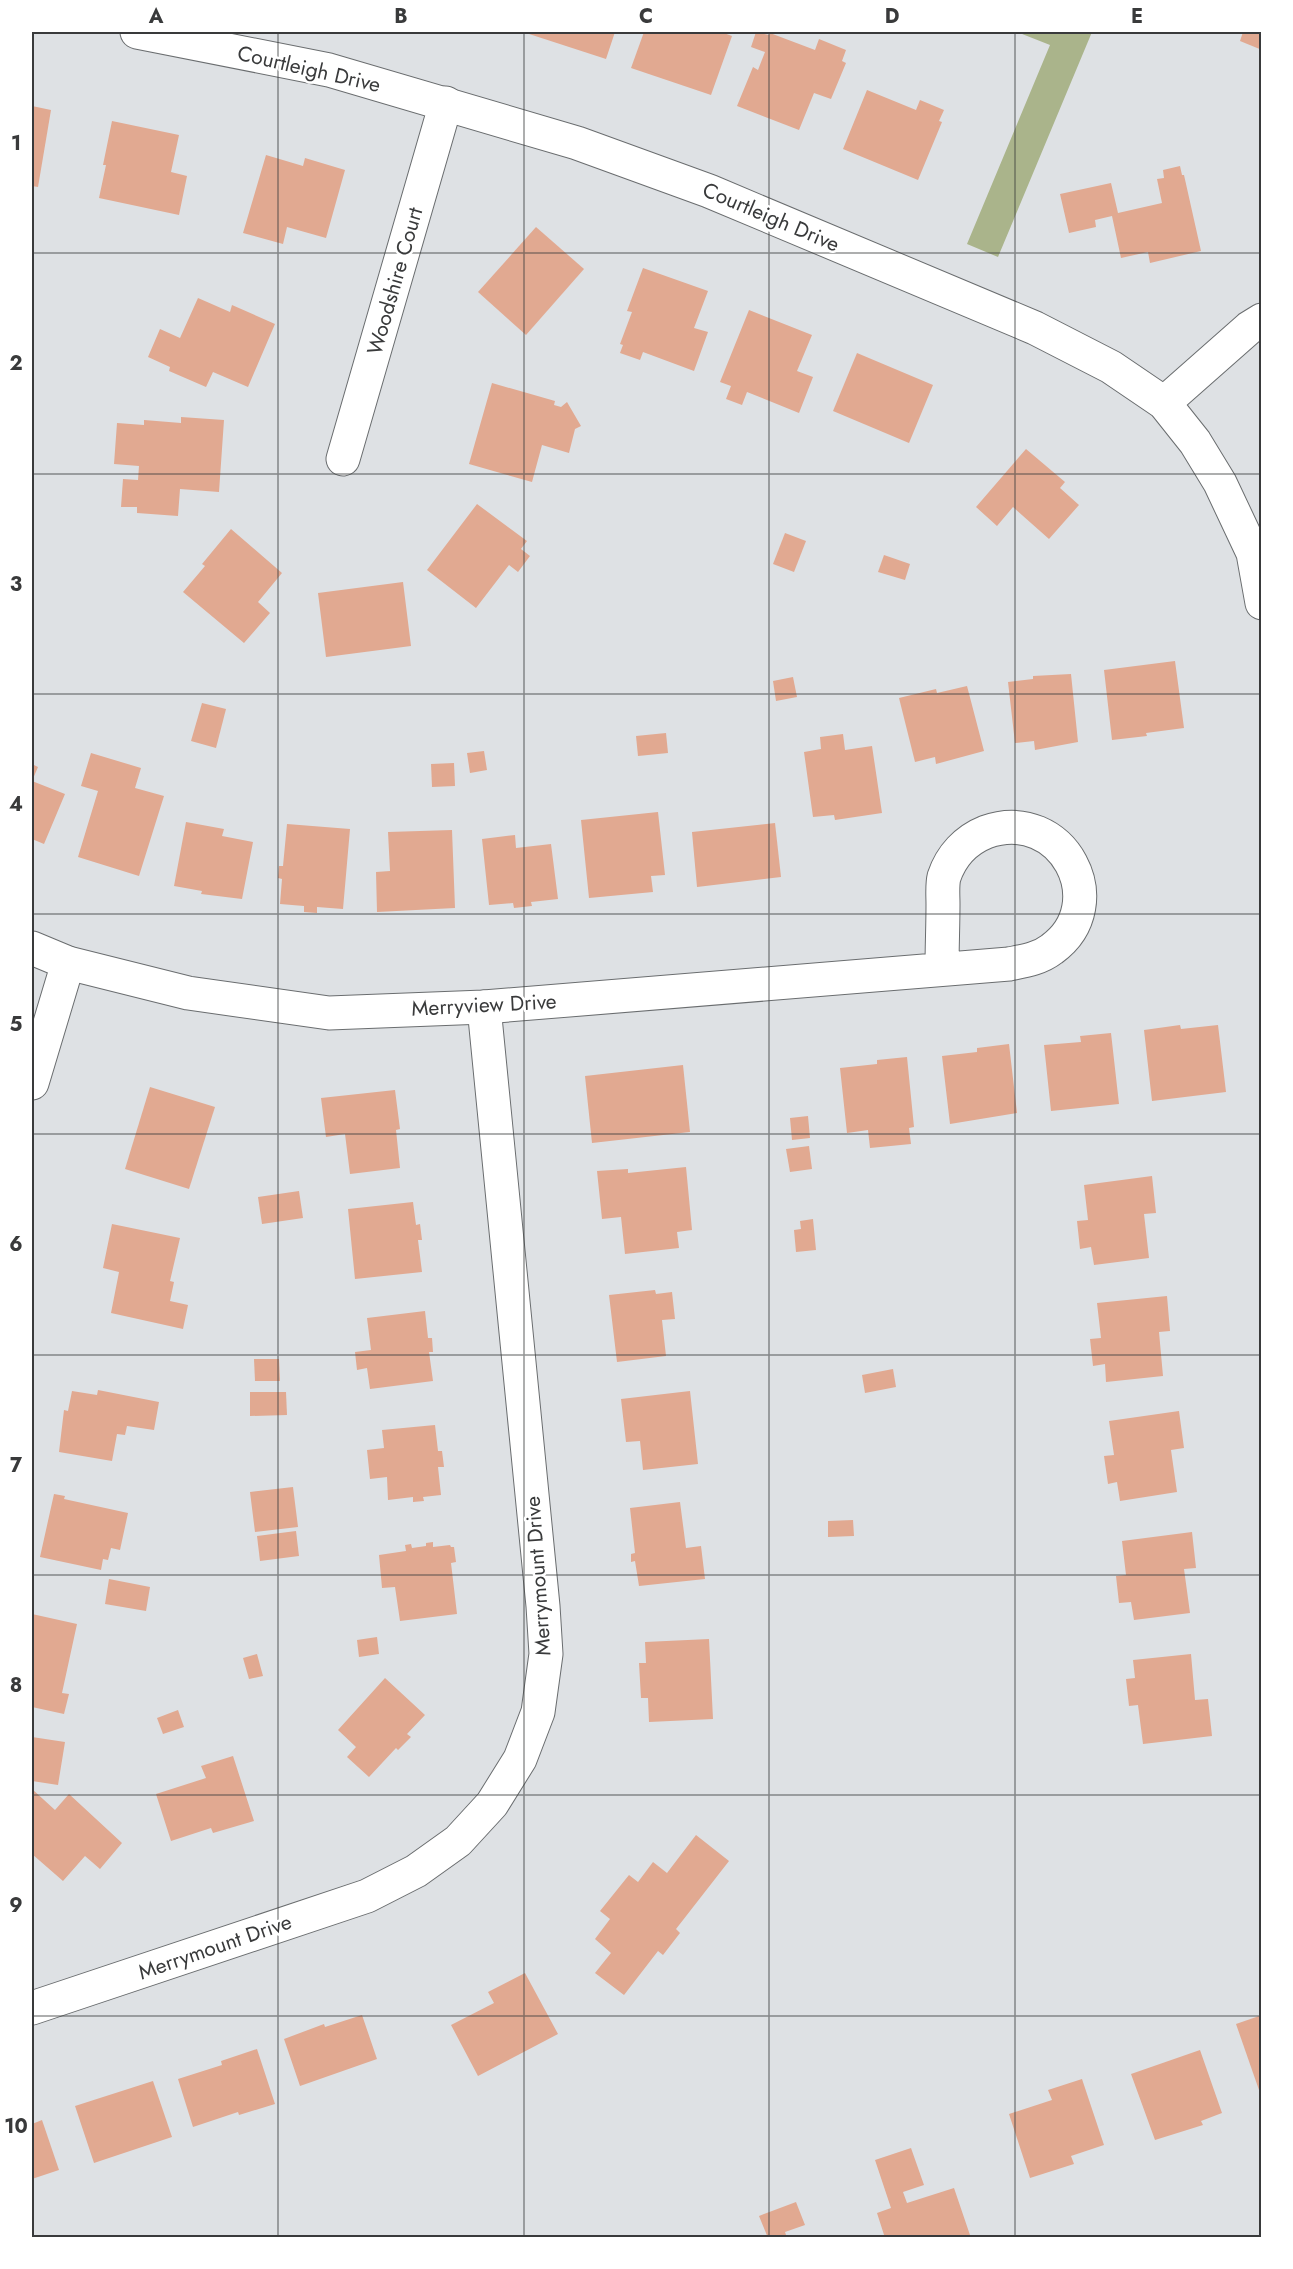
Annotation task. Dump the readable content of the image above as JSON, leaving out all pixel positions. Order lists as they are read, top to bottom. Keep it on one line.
{"streets":{"street":["Courtleigh Drive","Woodshire Court","Merryview Drive","Merrymount Drive"]},"crossings":[["Courtleigh Drive","Woodshire Court"],["Merryview Drive","Merrymount Drive"]],"grid":{"columns":["A","B","C","D","E"],"rows":["1","2","3","4","5","6","7","8","9","10"]}}
